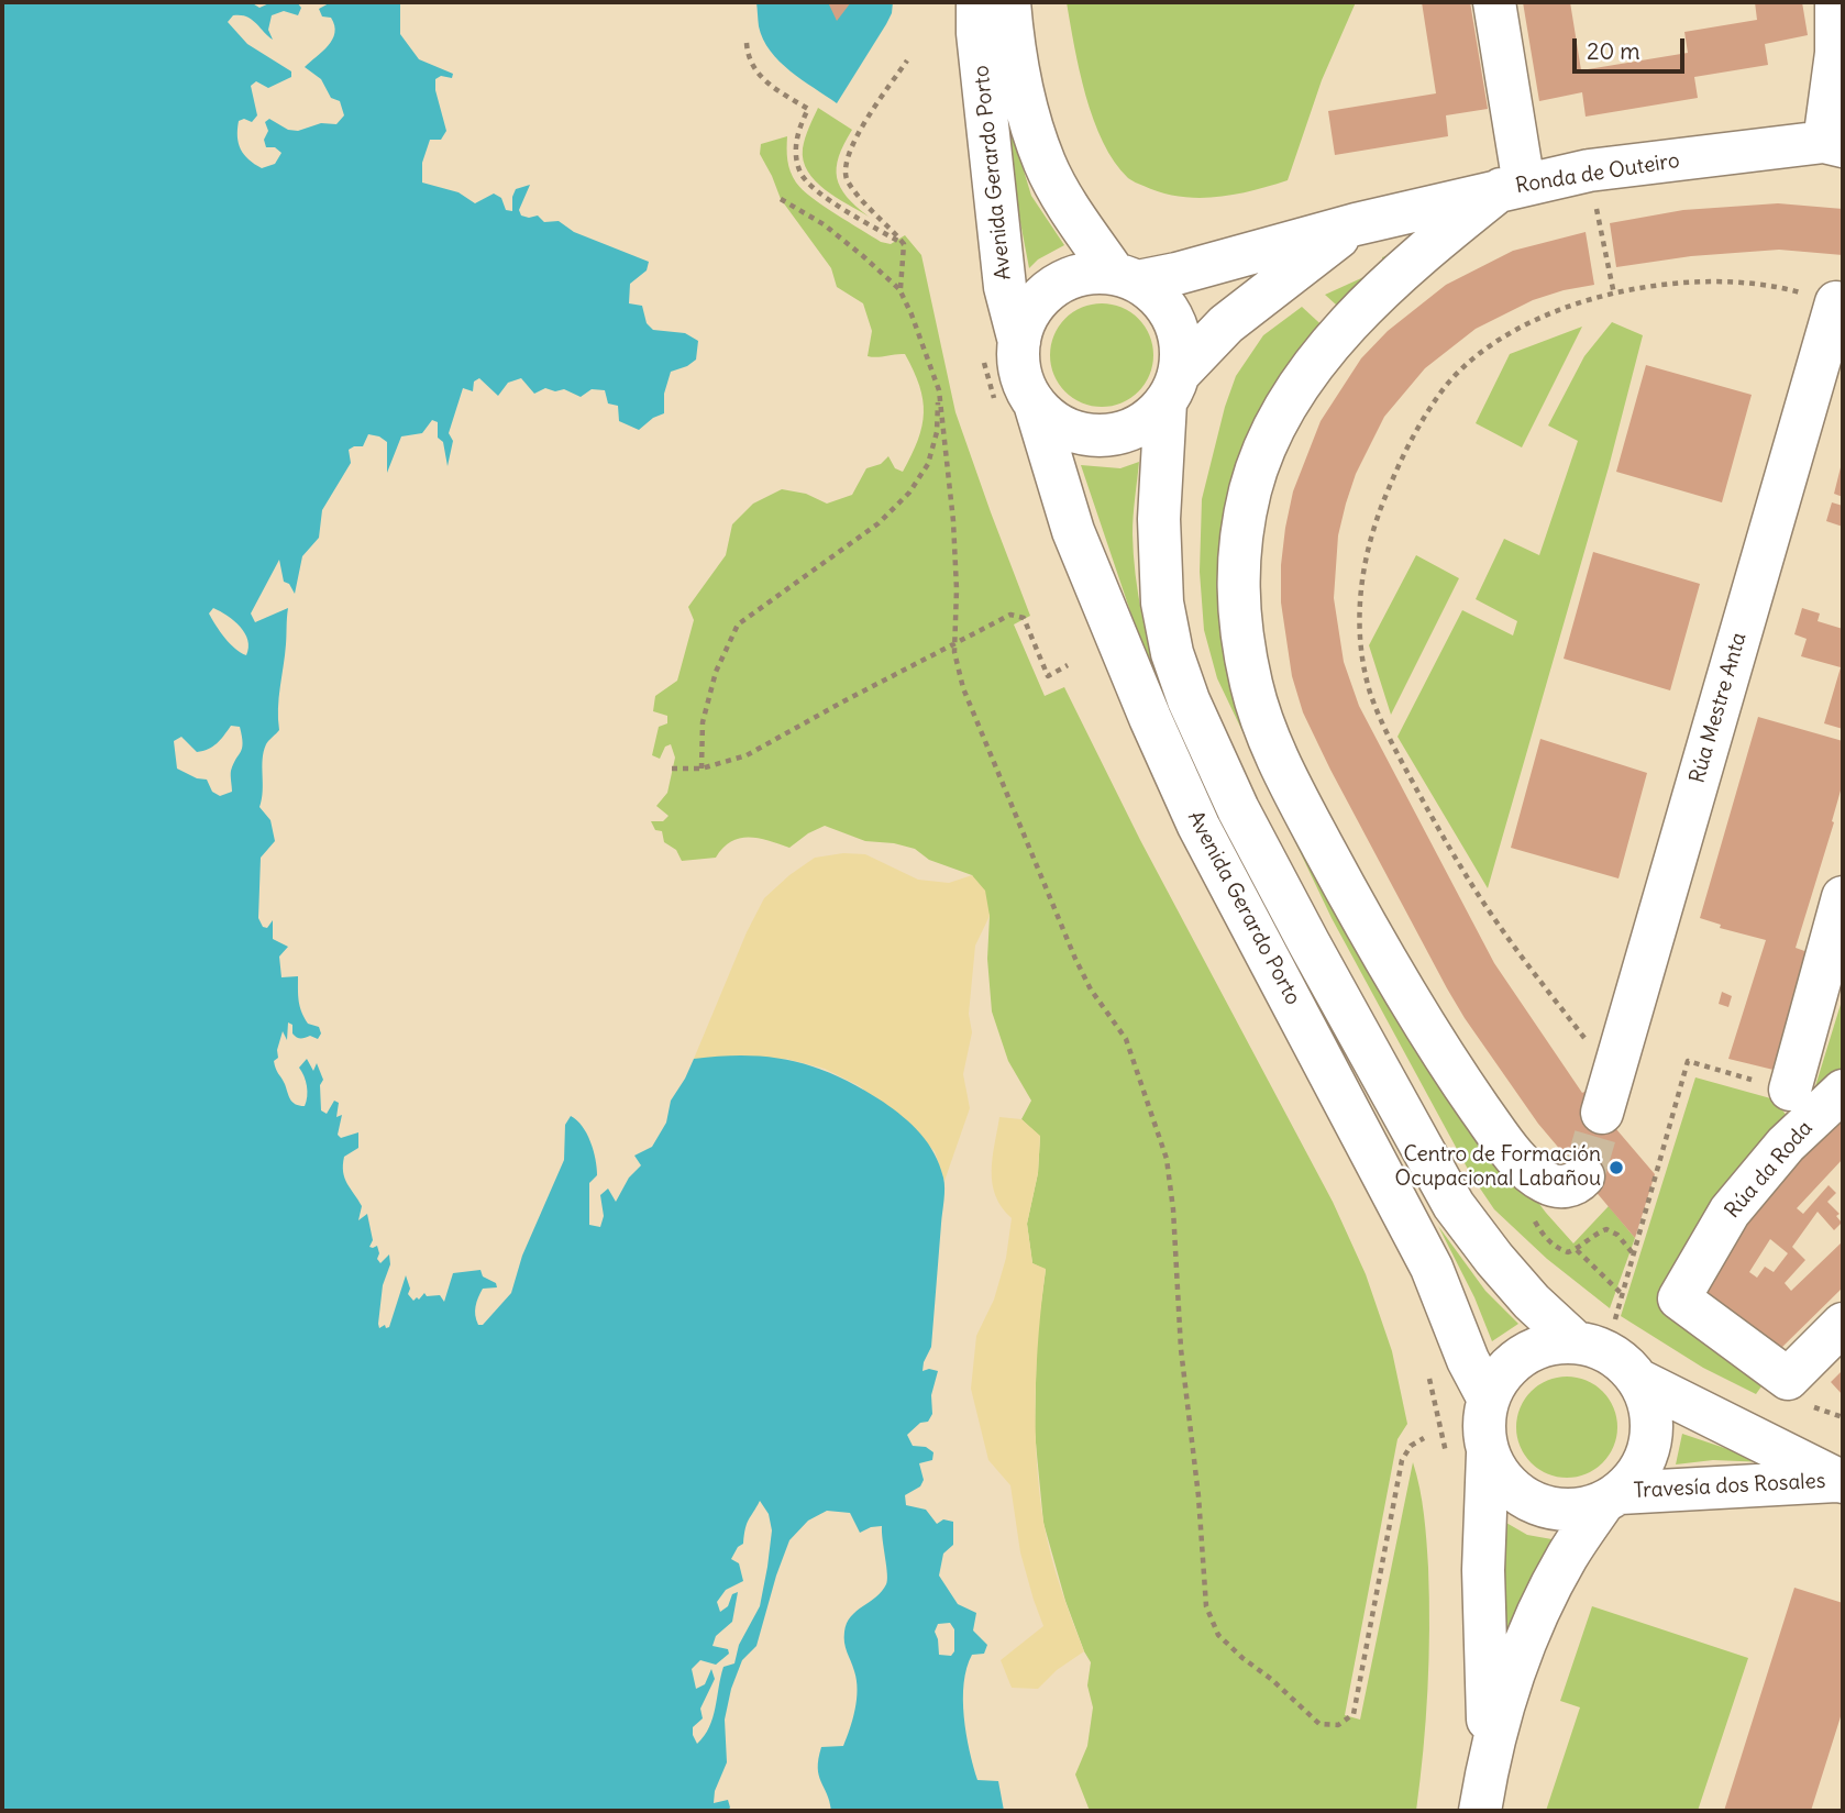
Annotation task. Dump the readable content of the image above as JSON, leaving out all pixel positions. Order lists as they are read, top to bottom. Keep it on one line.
{"streets":{"street":["Avenida Gerardo Porto","Ronda de Outeiro","Rúa Mestre Anta","Rúa da Roda","Travesía dos Rosales"]},"crossings":[["Avenida Gerardo Porto","Ronda de Outeiro"],["Avenida Gerardo Porto","Travesía dos Rosales"]],"places":["Centro de Formación Ocupacional Labañou"],"scale_bar":"20 m"}
